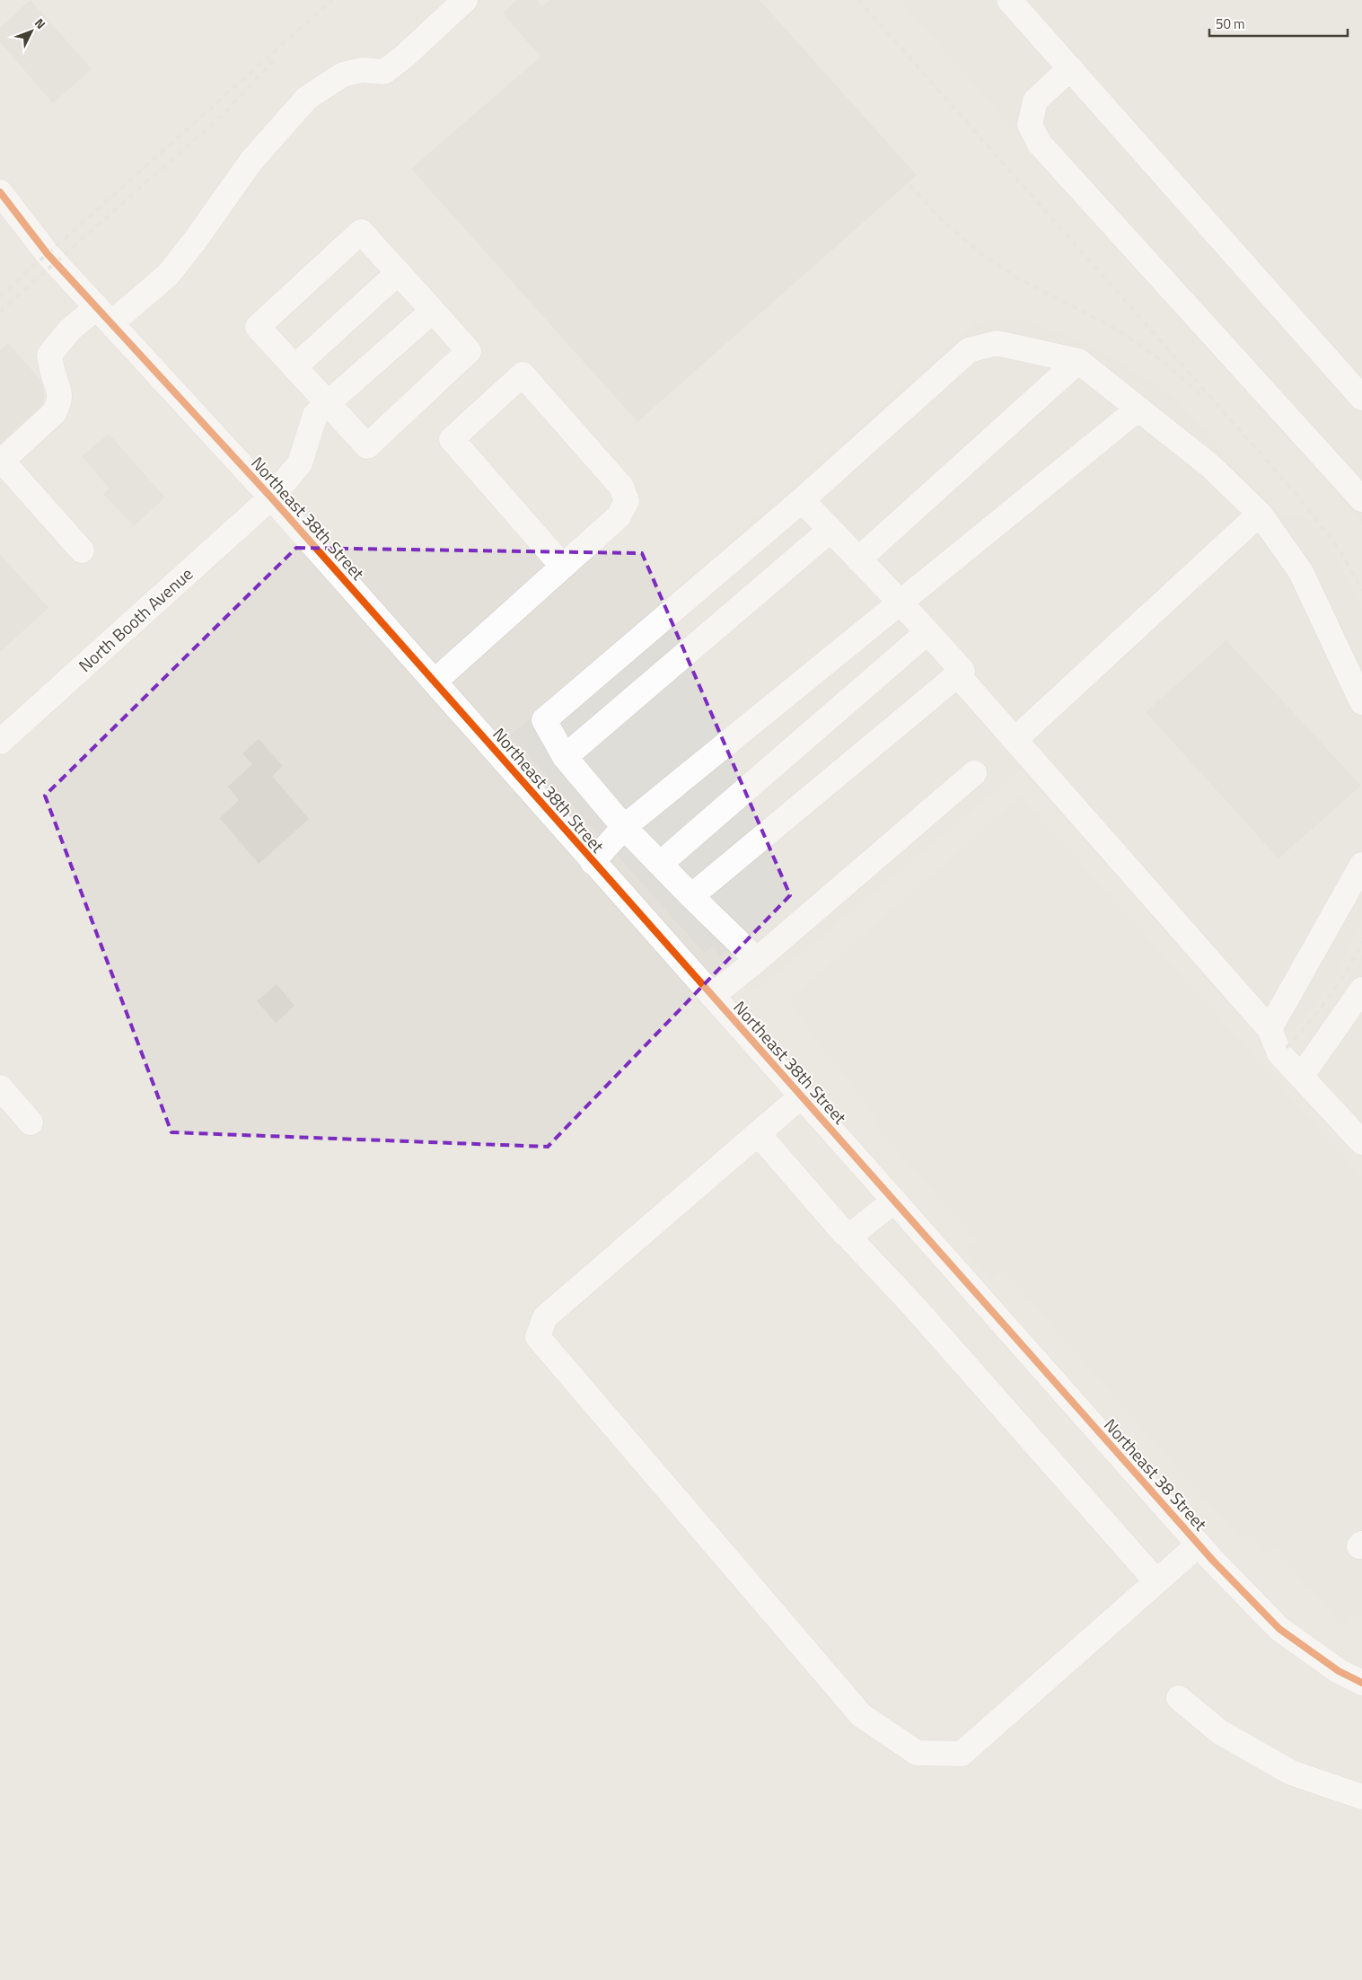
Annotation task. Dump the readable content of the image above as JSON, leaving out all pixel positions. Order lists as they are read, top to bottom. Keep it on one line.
{"streets":{"street":["Northeast 38th Street","North Booth Avenue","Northeast 38 Street"]},"crossings":[["Northeast 38th Street","North Booth Avenue"],["Northeast 38th Street","Northeast 38 Street"]],"scale_bar":"50 m","north":"top right"}
